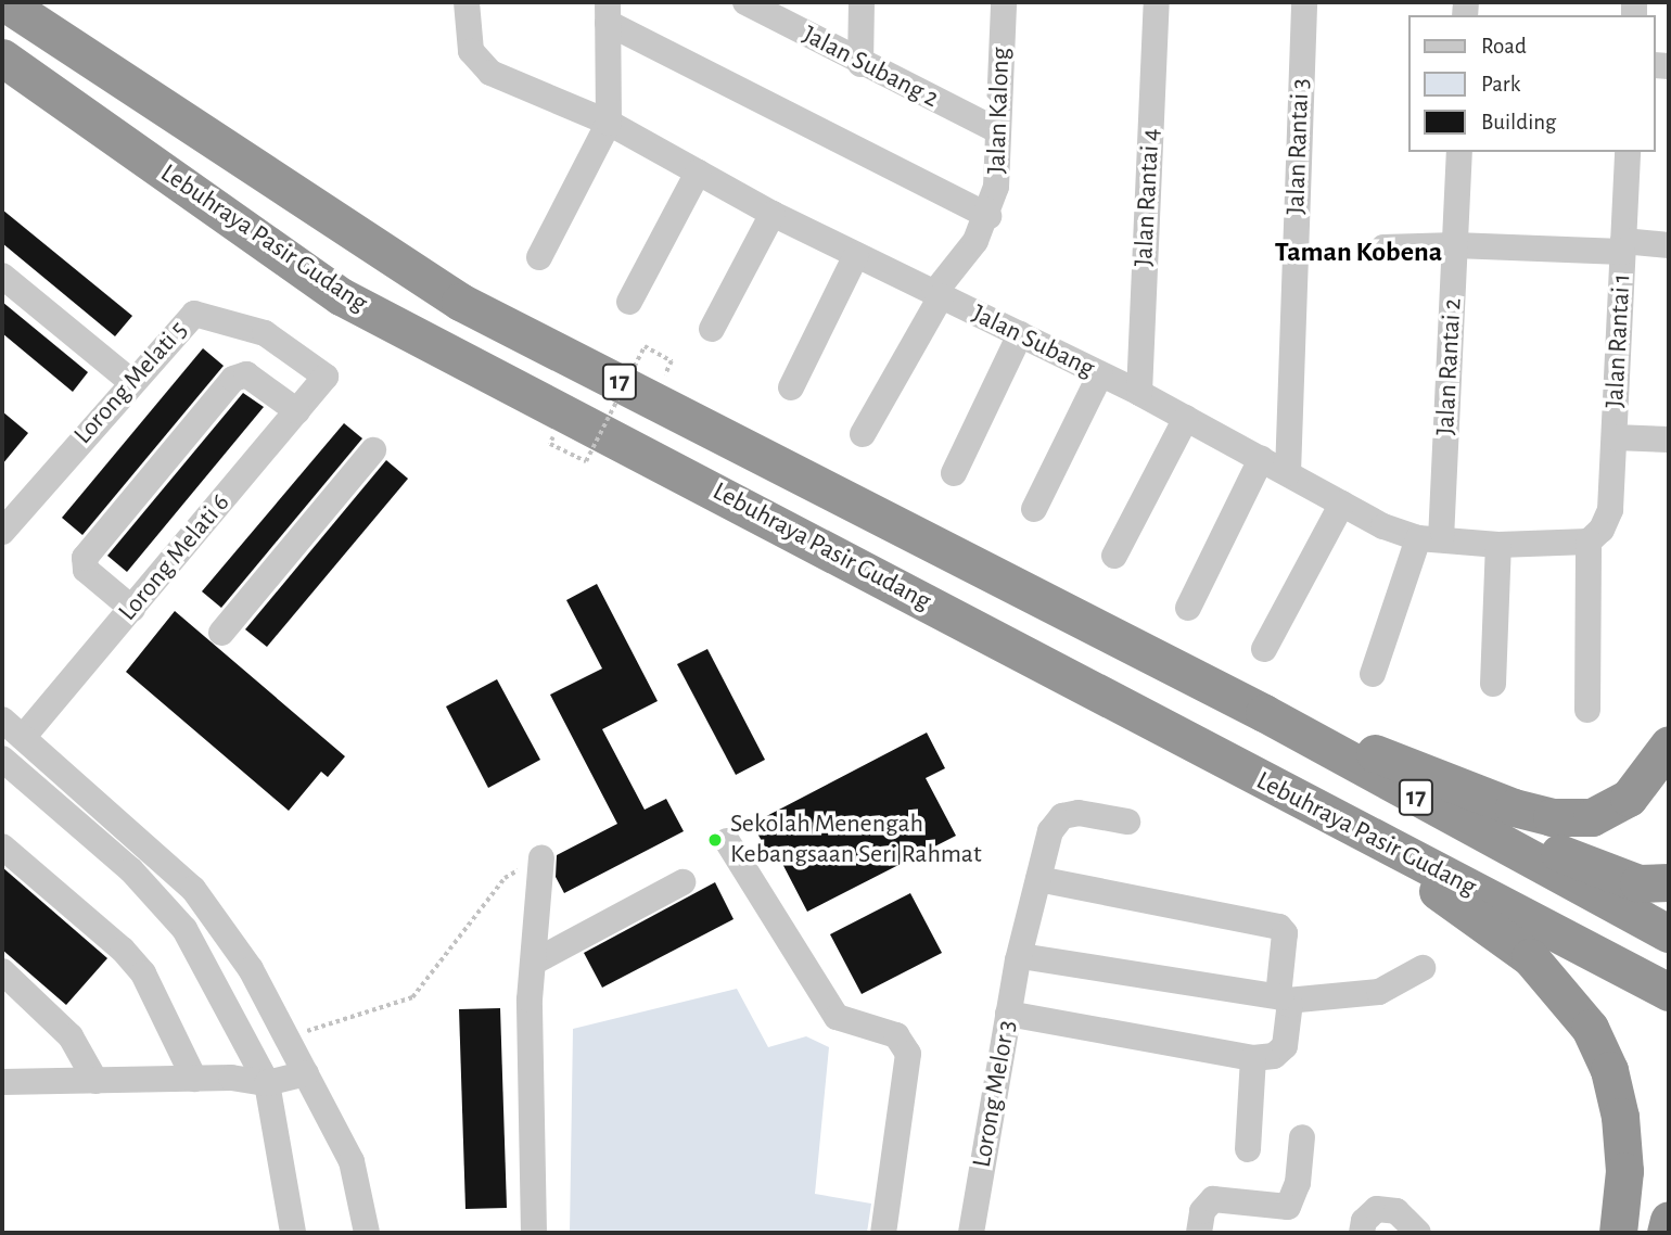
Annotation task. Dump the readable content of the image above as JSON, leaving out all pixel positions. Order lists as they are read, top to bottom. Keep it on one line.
{"streets":{"highway":["Lebuhraya Pasir Gudang","17"],"street":["Jalan Subang 2","Jalan Kalong","Jalan Rantai 3","Jalan Rantai 4","Jalan Rantai 1","Jalan Subang","Jalan Rantai 2","Lorong Melati 5","Lorong Melati 6","Lorong Melor 3"]},"crossings":[["Jalan Subang 2","Jalan Kalong"],["Jalan Kalong","Jalan Subang"],["Jalan Rantai 3","Jalan Subang"],["Jalan Rantai 4","Jalan Subang"],["Jalan Rantai 1","Jalan Subang"],["Jalan Subang","Jalan Rantai 2"],["Lorong Melati 5","Lorong Melati 6"]],"districts":["Taman Kobena"],"places":["Sekolah Menengah Kebangsaan Seri Rahmat"],"legend":["Road","Park","Building"]}
